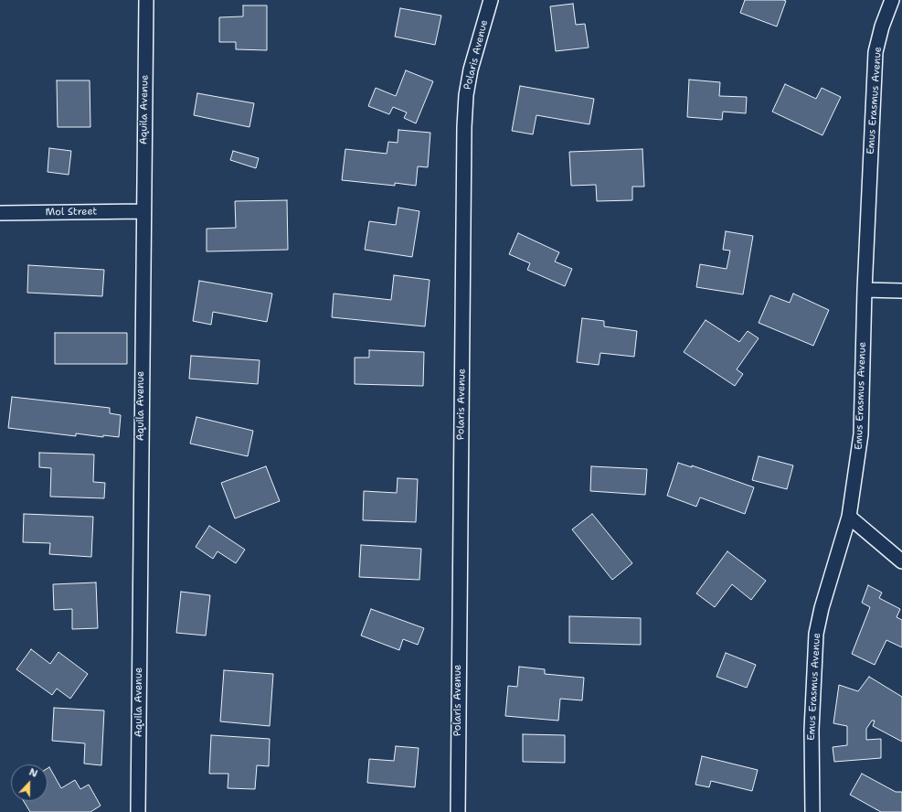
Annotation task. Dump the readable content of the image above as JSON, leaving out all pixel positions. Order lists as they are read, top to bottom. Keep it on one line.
{"streets":{"street":["Polaris Avenue","Emus Erasmus Avenue","Aquila Avenue","Mol Street"]},"crossings":[["Aquila Avenue","Mol Street"]],"north":"top"}
